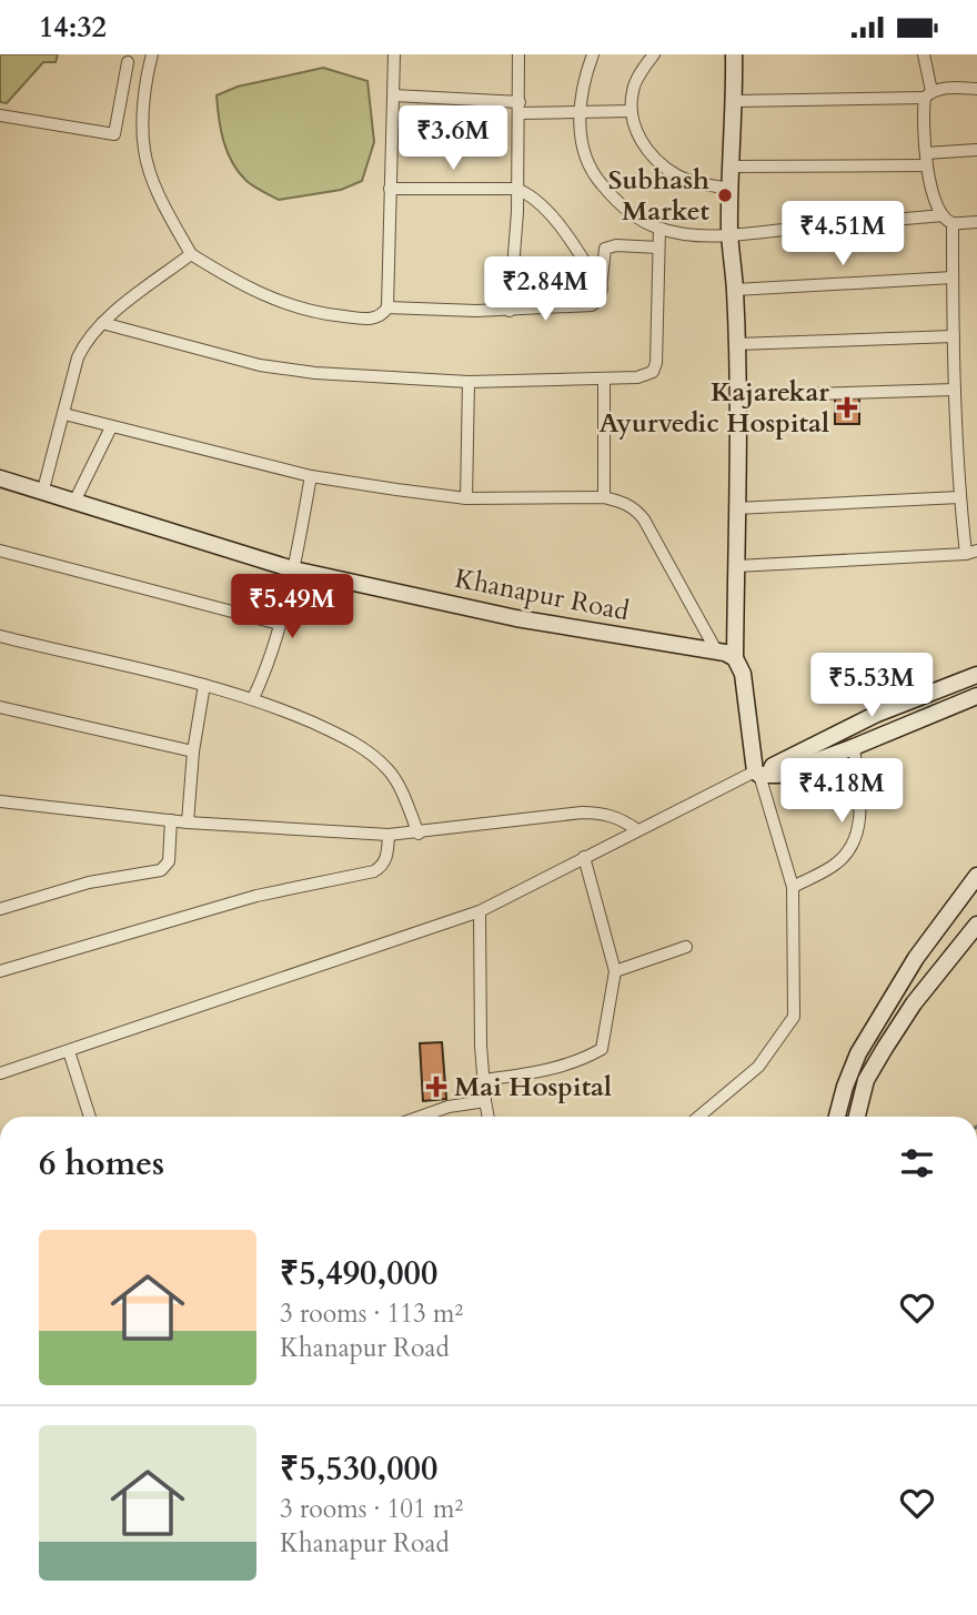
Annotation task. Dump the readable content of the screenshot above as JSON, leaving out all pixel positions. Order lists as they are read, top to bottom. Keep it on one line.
{"streets":{"main road":["Khanapur Road"]},"places":{"other":["Subhash Market"],"health":["Kajarekar Ayurvedic Hospital","Mai Hospital"]},"page":{"status":"14:32","price":["₹3.6M","₹4.51M","₹2.84M","₹5.49M","₹5.53M","₹4.18M"],"heading":"6 homes","list":[{"name":"₹5,490,000","note":"3 rooms · 113 m² · Khanapur Road"},{"name":"₹5,530,000","note":"3 rooms · 101 m² · Khanapur Road"}]}}
